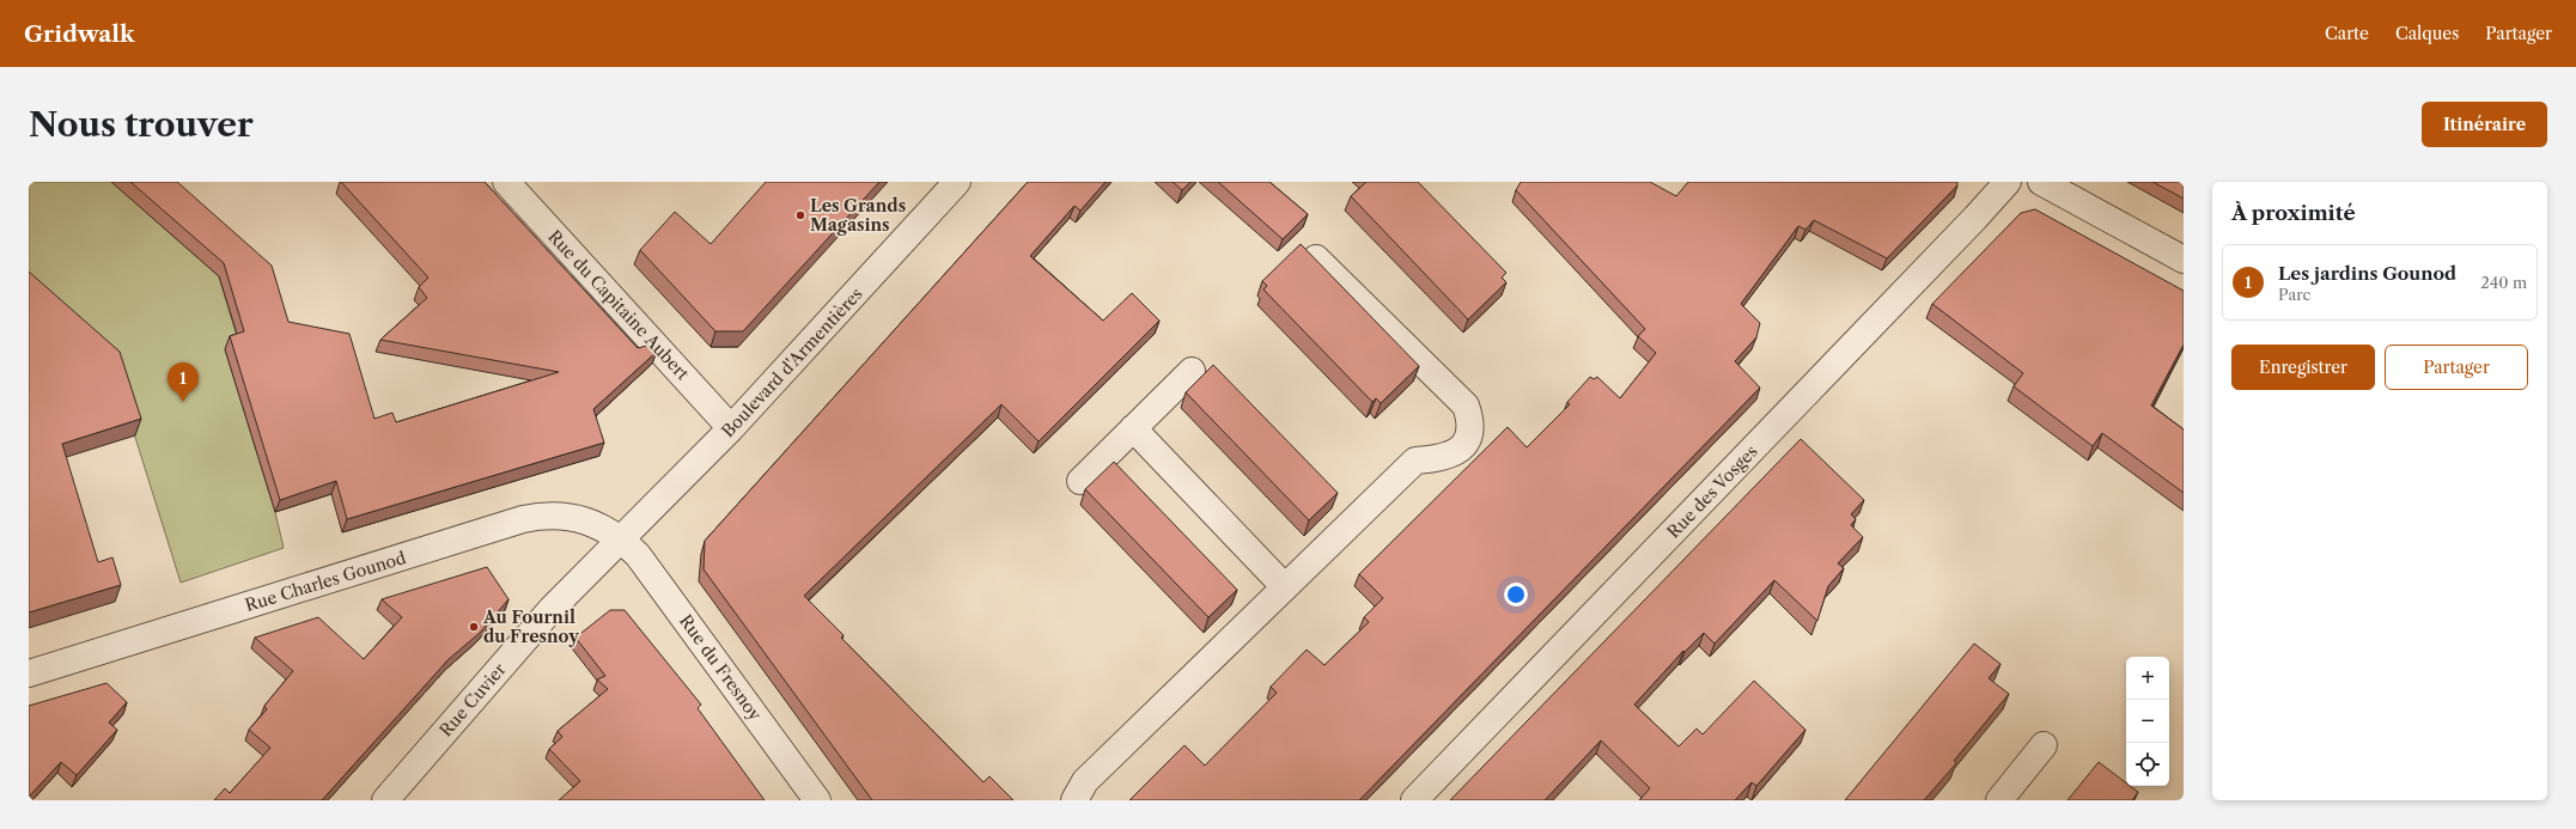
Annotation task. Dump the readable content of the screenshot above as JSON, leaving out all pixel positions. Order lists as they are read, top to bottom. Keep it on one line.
{"streets":{"street":["Rue du Capitaine Aubert","Boulevard d'Armentières","Rue des Vosges","Rue Charles Gounod","Rue du Fresnoy","Rue Cuvier"]},"crossings":[["Rue du Capitaine Aubert","Boulevard d'Armentières"],["Boulevard d'Armentières","Rue Charles Gounod"],["Boulevard d'Armentières","Rue du Fresnoy"],["Boulevard d'Armentières","Rue Cuvier"],["Rue Charles Gounod","Rue du Fresnoy"],["Rue Charles Gounod","Rue Cuvier"],["Rue du Fresnoy","Rue Cuvier"]],"places":["Les Grands Magasins","Au Fournil du Fresnoy"],"page":{"header":"Gridwalk","nav":["Carte","Calques","Partager"],"buttons":["Itinéraire",["Enregistrer","Partager"]],"title":"Nous trouver","heading":"À proximité","list":[{"mark":"1","name":"Les jardins Gounod","note":"Parc","value":"240 m"}],"pins":"1","map_buttons":["+","−"]}}
